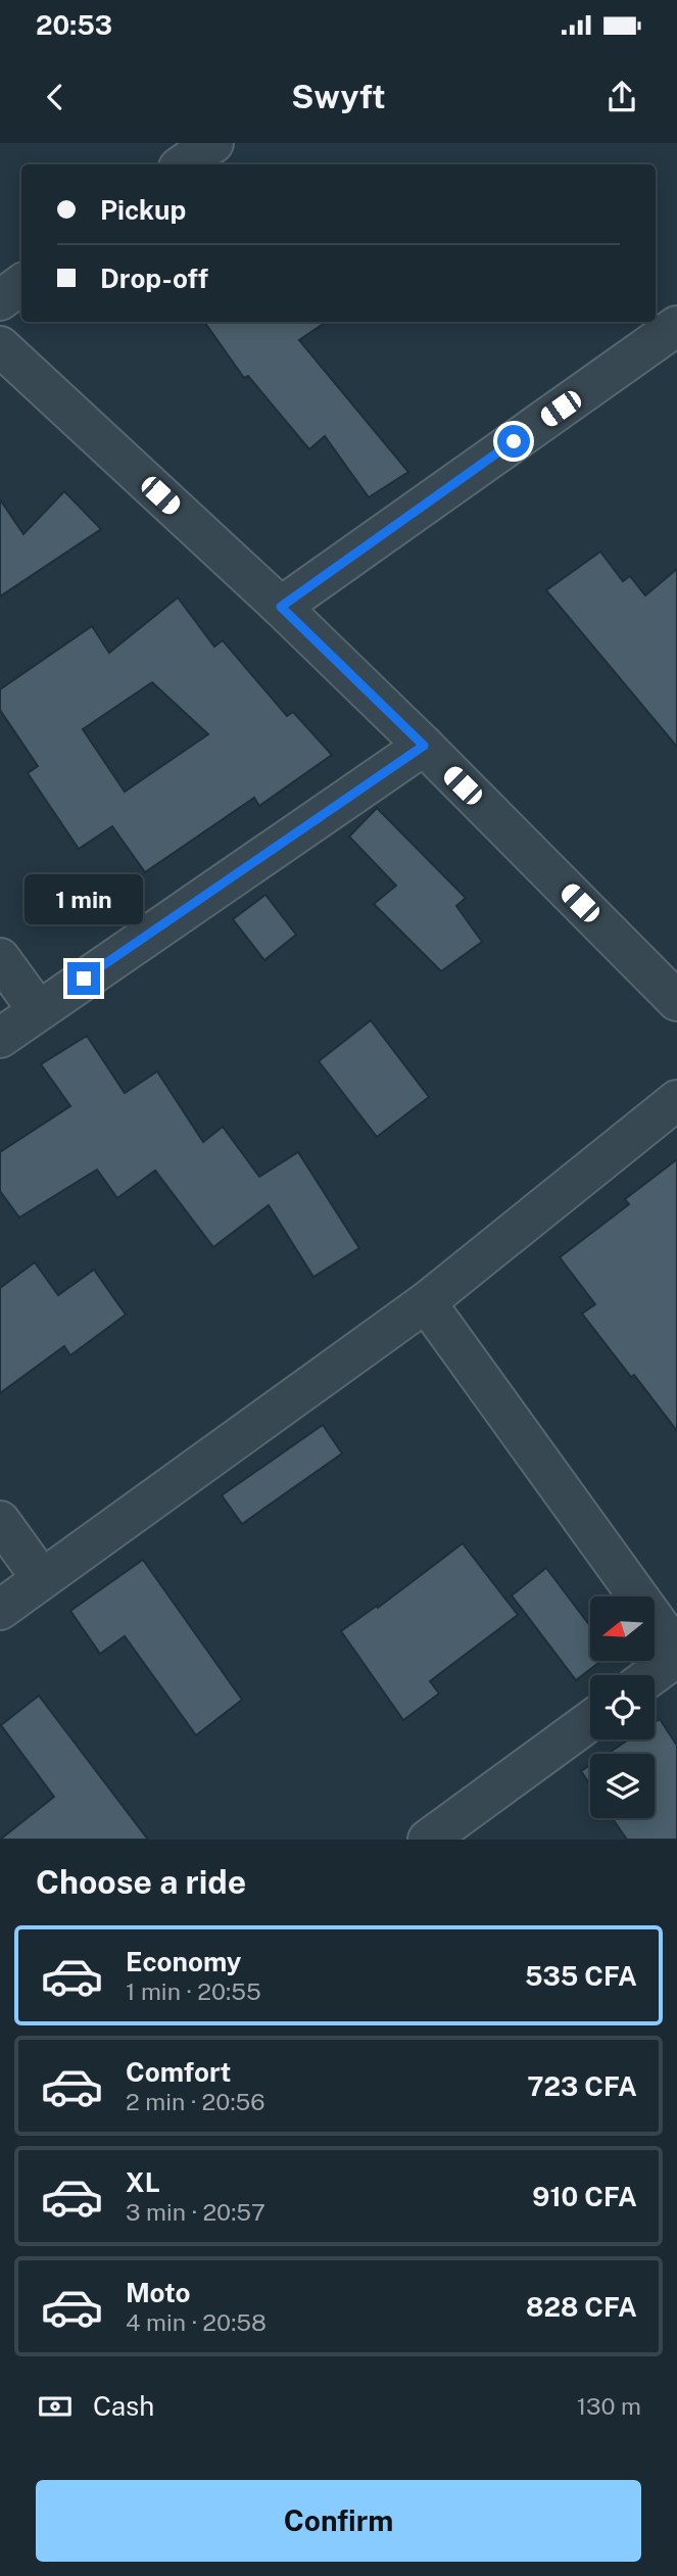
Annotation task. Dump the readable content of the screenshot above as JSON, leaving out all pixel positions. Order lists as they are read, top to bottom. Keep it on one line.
{"north":"left","page":{"status":"20:53","header":"Swyft","banner":["Pickup","Drop-off"],"bubble":"1 min","heading":"Choose a ride","list":[{"name":"Economy","note":"1 min · 20:55","value":"535 CFA"},{"name":"Comfort","note":"2 min · 20:56","value":"723 CFA"},{"name":"XL","note":"3 min · 20:57","value":"910 CFA"},{"name":"Moto","note":"4 min · 20:58","value":"828 CFA"}],"pay":["Cash","130 m"],"buttons":"Confirm"}}
